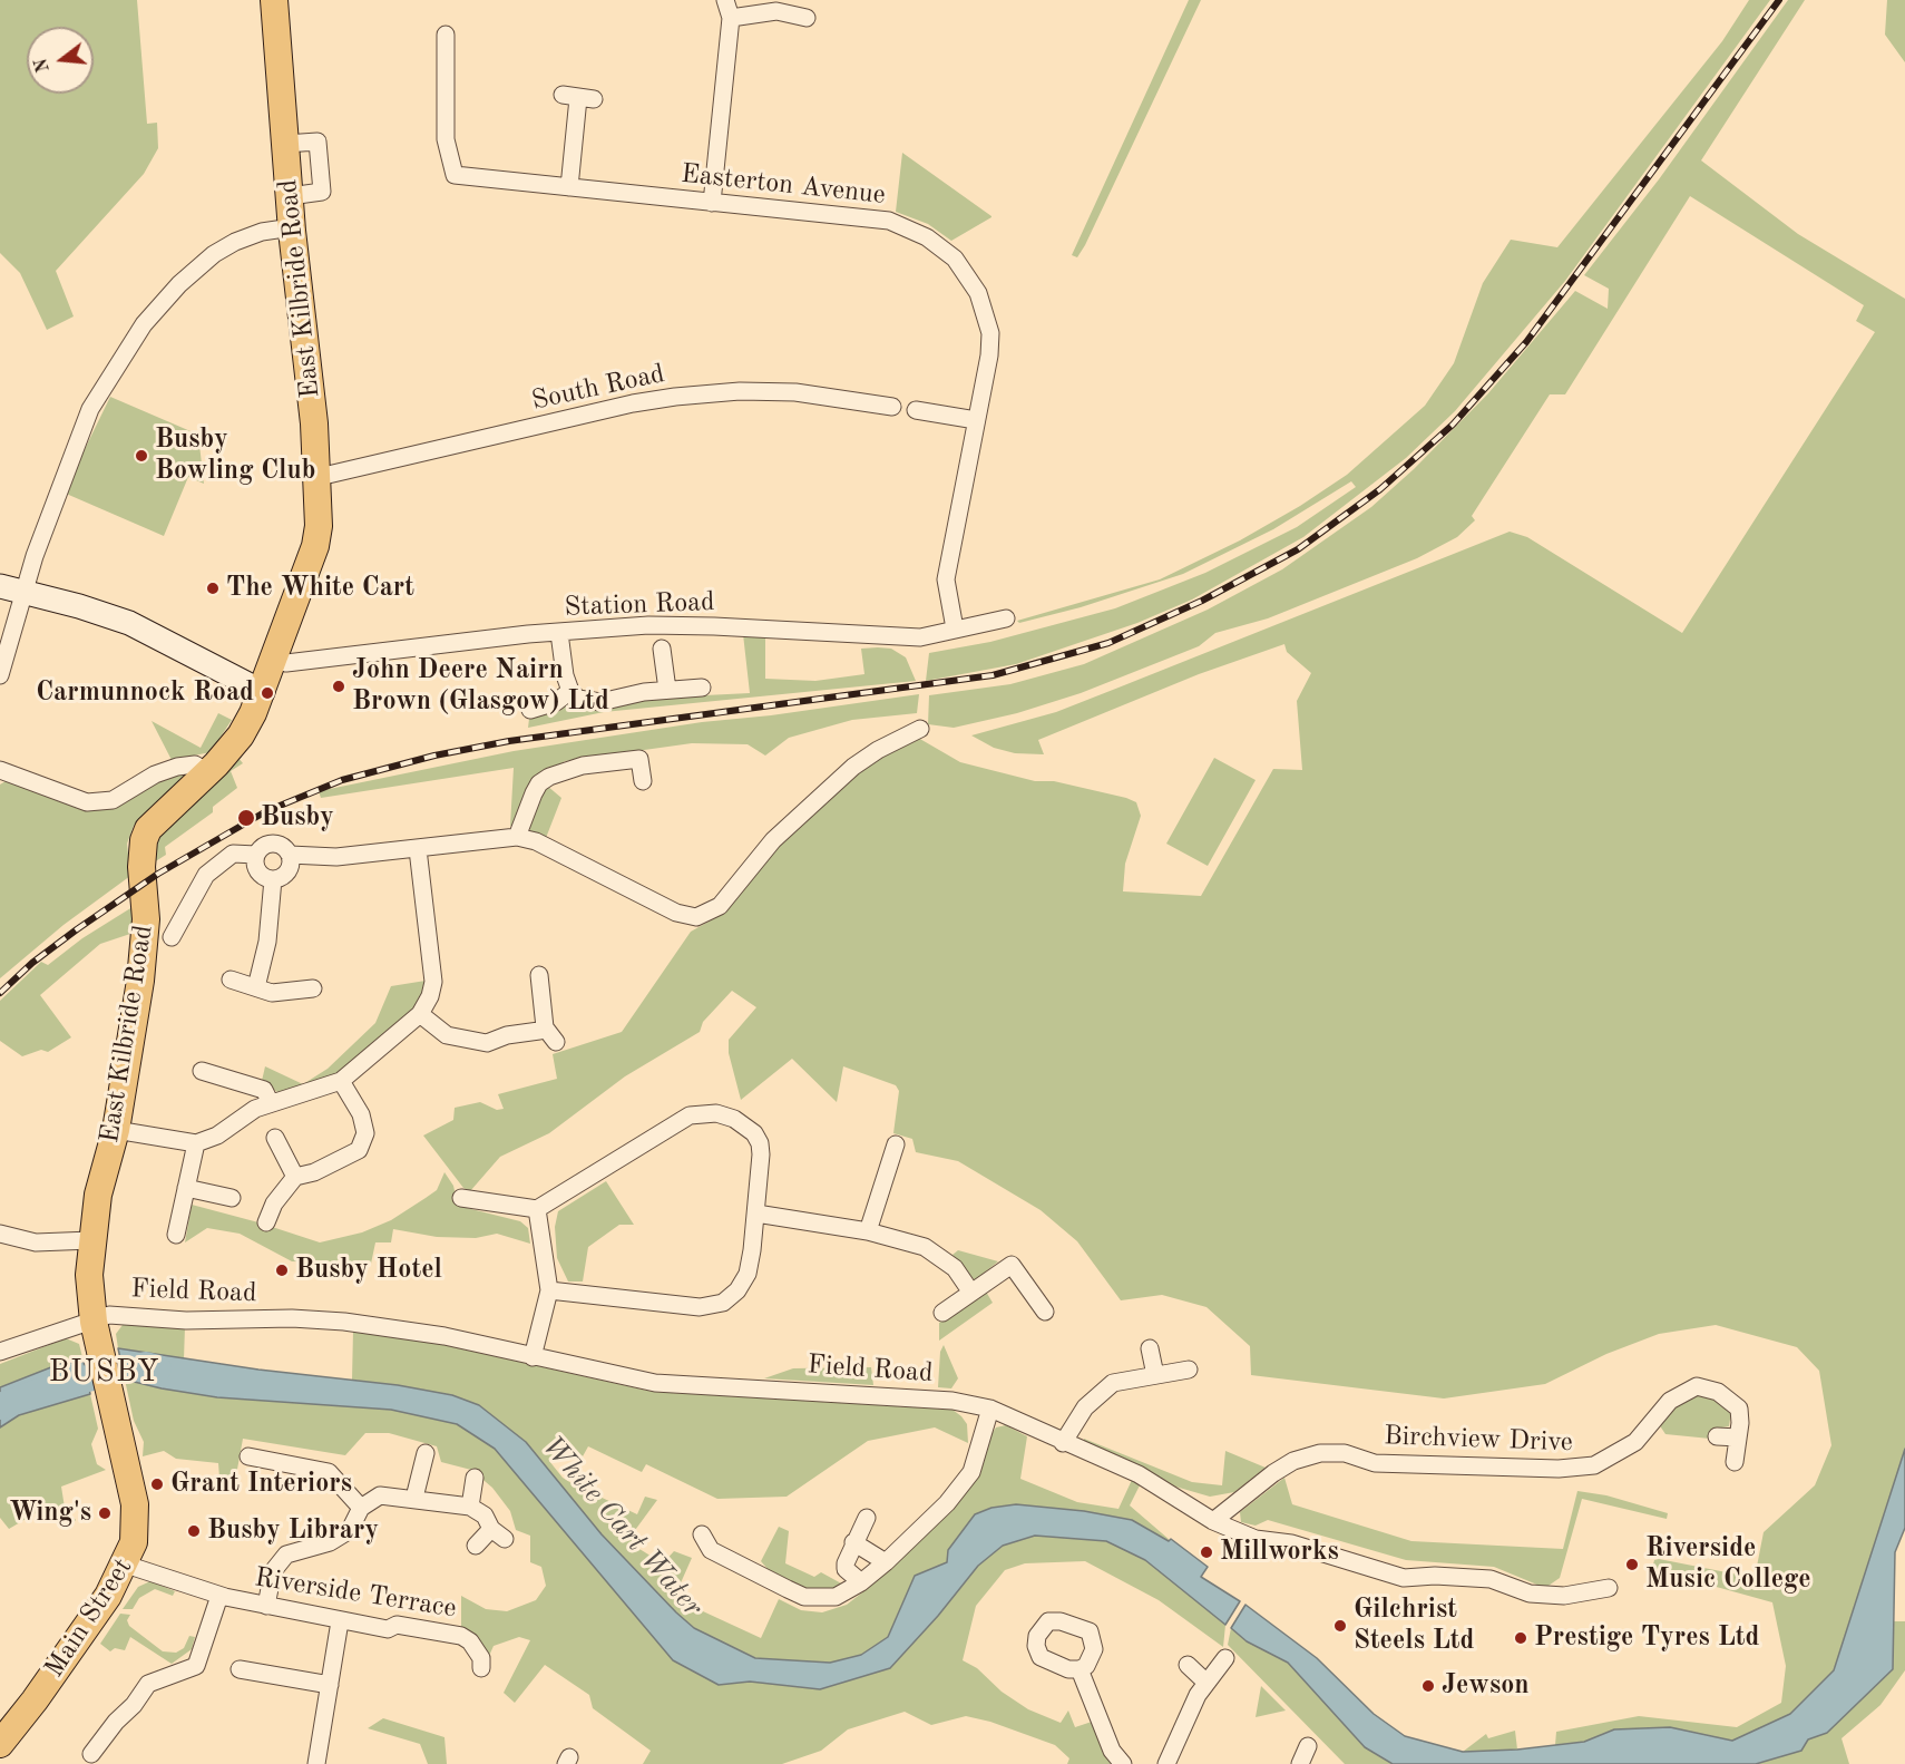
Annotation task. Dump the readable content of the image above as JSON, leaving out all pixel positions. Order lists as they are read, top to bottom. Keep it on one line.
{"streets":{"main road":["East Kilbride Road","Main Street"],"street":["Easterton Avenue","South Road","Station Road","Field Road","Birchview Drive","Riverside Terrace"]},"crossings":[["Easterton Avenue","Station Road"],["East Kilbride Road","South Road"],["East Kilbride Road","Station Road"],["East Kilbride Road","Field Road"],["East Kilbride Road","Main Street"],["Field Road","Birchview Drive"],["Field Road","Main Street"],["Riverside Terrace","Main Street"]],"districts":["BUSBY"],"water":["White Cart Water"],"places":["Busby Bowling Club","The White Cart","John Deere Nairn Brown (Glasgow) Ltd","Carmunnock Road","Busby","Busby Hotel","Grant Interiors","Wing's","Busby Library","Millworks","Riverside Music College","Gilchrist Steels Ltd","Prestige Tyres Ltd","Jewson"],"north":"left"}
